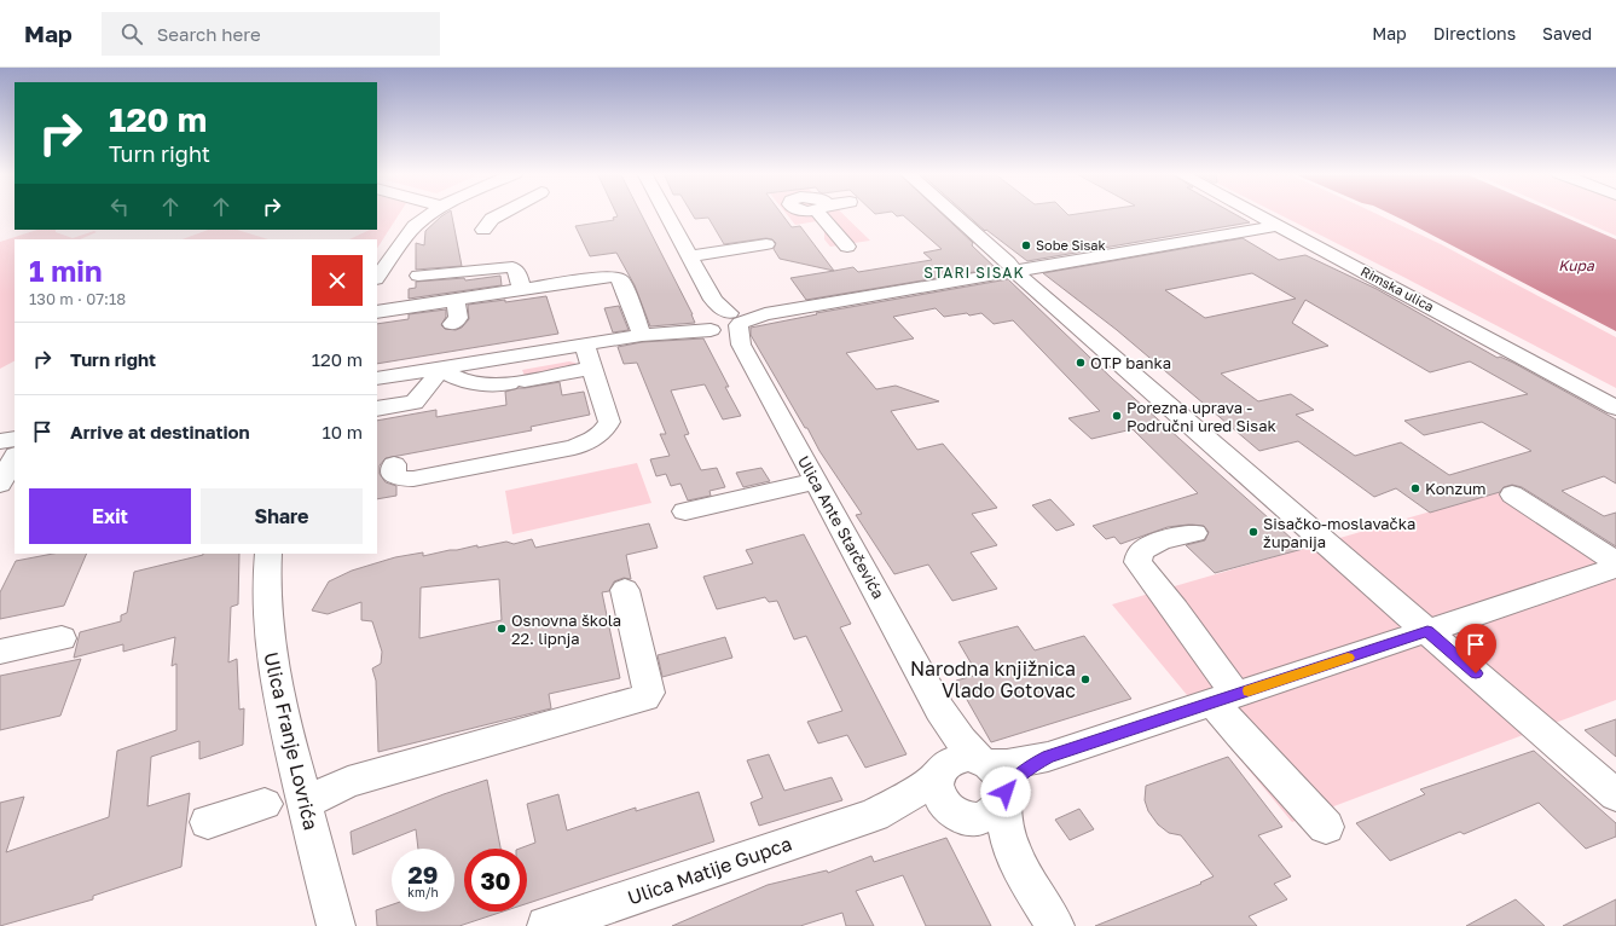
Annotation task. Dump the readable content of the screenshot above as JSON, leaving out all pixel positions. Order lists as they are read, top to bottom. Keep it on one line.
{"streets":{"street":["Rimska ulica","Ulica Ante Starčevića","Ulica Franje Lovrića","Ulica Matije Gupca"]},"crossings":[["Ulica Ante Starčevića","Ulica Matije Gupca"]],"districts":["STARI SISAK"],"water":["Kupa"],"places":["Sobe Sisak","OTP banka","Porezna uprava - Područni ured Sisak","Konzum","Sisačko-moslavačka županija","Osnovna škola 22. lipnja","Narodna knjižnica Vlado Gotovac"],"page":{"header":"Map","search":"Search here","nav":["Map","Directions","Saved"],"turn":["120 m","Turn right"],"heading":["1 min","130 m · 07:18"],"list":[{"name":"Turn right","value":"120 m"},{"name":"Arrive at destination","value":"10 m"}],"buttons":["Exit","Share"],"speed":"29 km/h","limit":"30"}}
